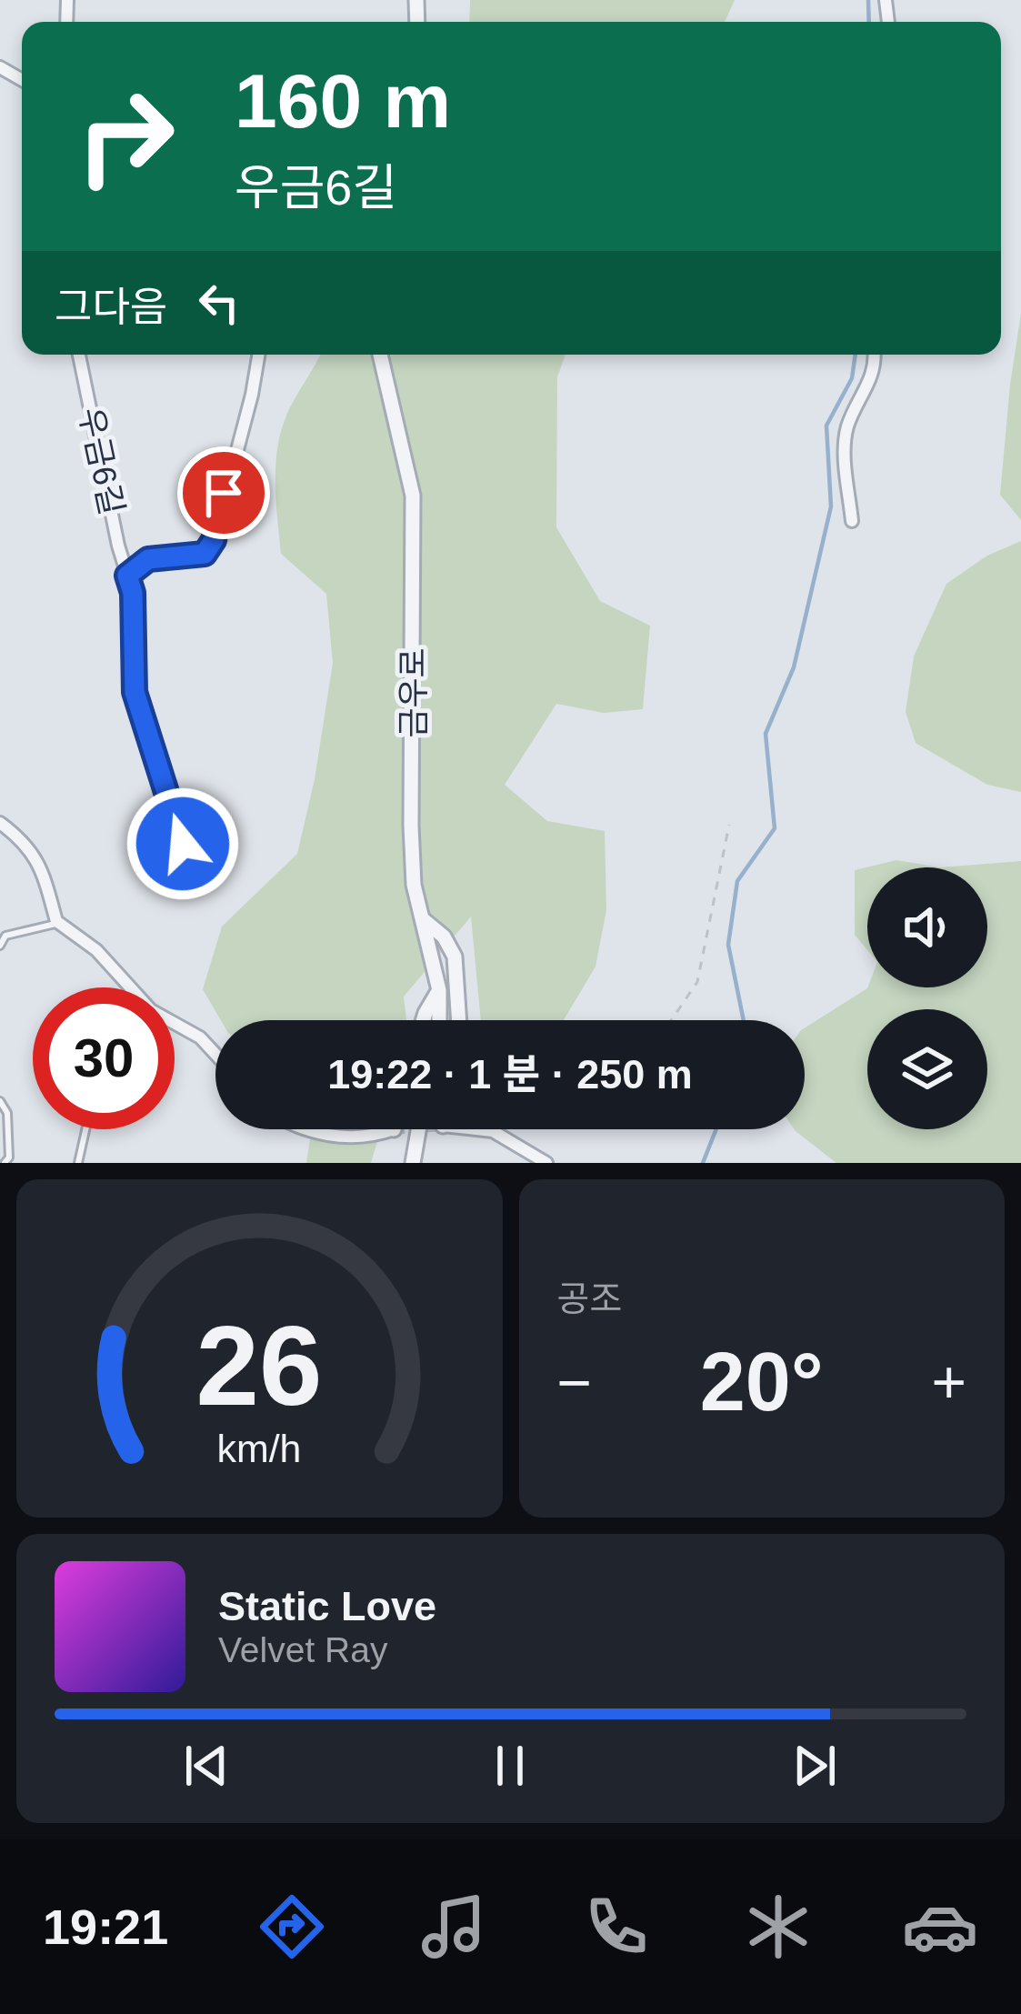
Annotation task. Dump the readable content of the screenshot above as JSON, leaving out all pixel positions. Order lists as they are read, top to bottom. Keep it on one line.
{"streets":{"street":["우금6길","금우로"]},"page":{"turn":["160 m","우금6길"],"then":"그다음","limit":"30","trip":"19:22 · 1 분 · 250 m","tile":"공조","heat":["−","20°","+"],"song":["Static Love","Velvet Ray"],"tabs":"19:21","gauge":["26","km/h"]}}
